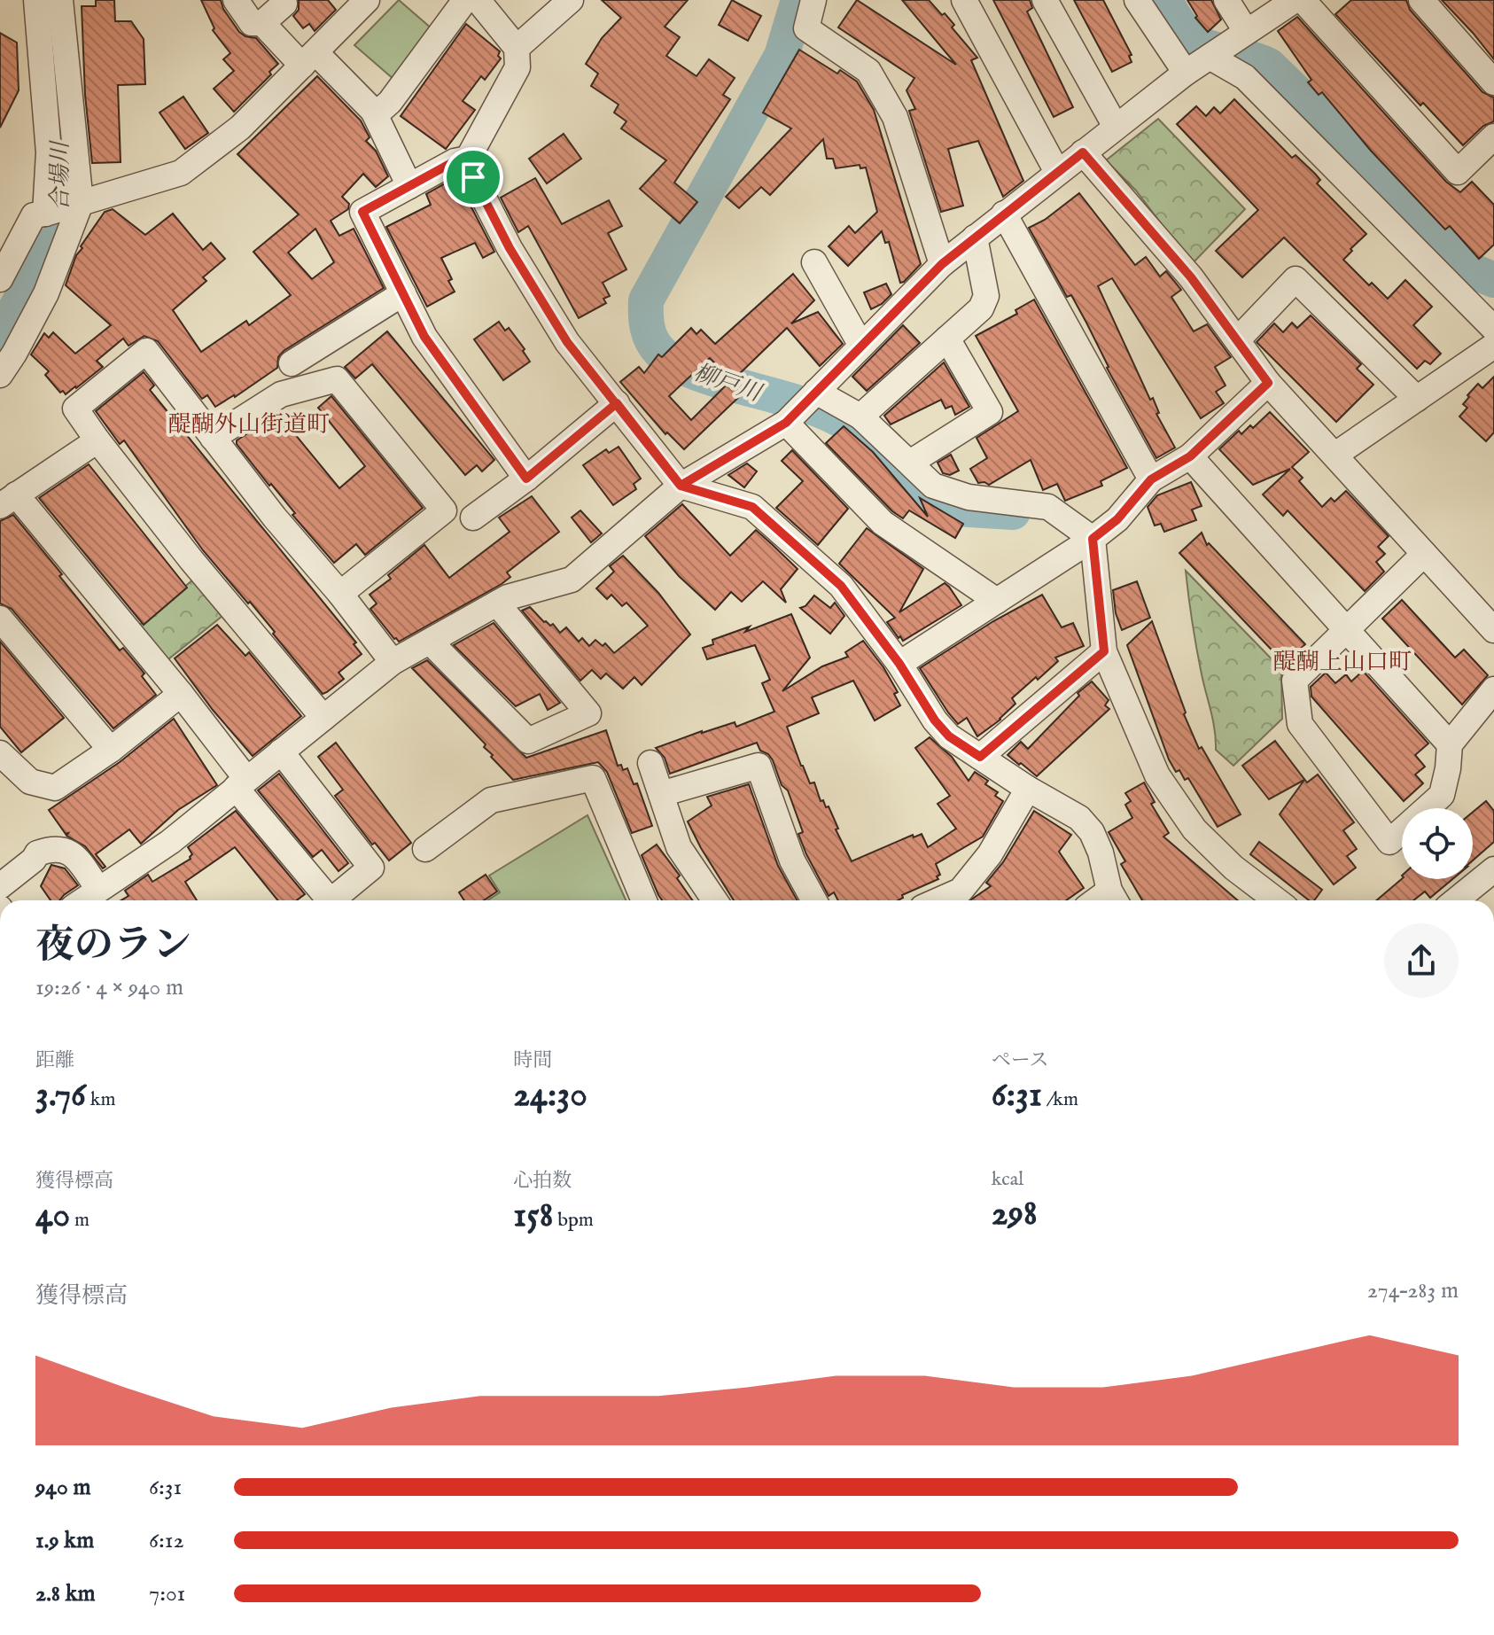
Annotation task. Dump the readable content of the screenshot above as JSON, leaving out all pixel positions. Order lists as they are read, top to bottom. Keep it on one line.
{"districts":["醍醐外山街道町","醍醐上山口町"],"water":["合場川","柳戸川"],"page":{"heading":["夜のラン","19:26 · 4 × 940 m"],"stats":[["距離","3.76 km"],["時間","24:30"],["ペース","6:31 /km"],["獲得標高","40 m"],["心拍数","158 bpm"],["kcal","298"]],"chart":["獲得標高","274–283 m"],"list":[{"name":"940 m","note":"6:31"},{"name":"1.9 km","note":"6:12"},{"name":"2.8 km","note":"7:01"}]}}
